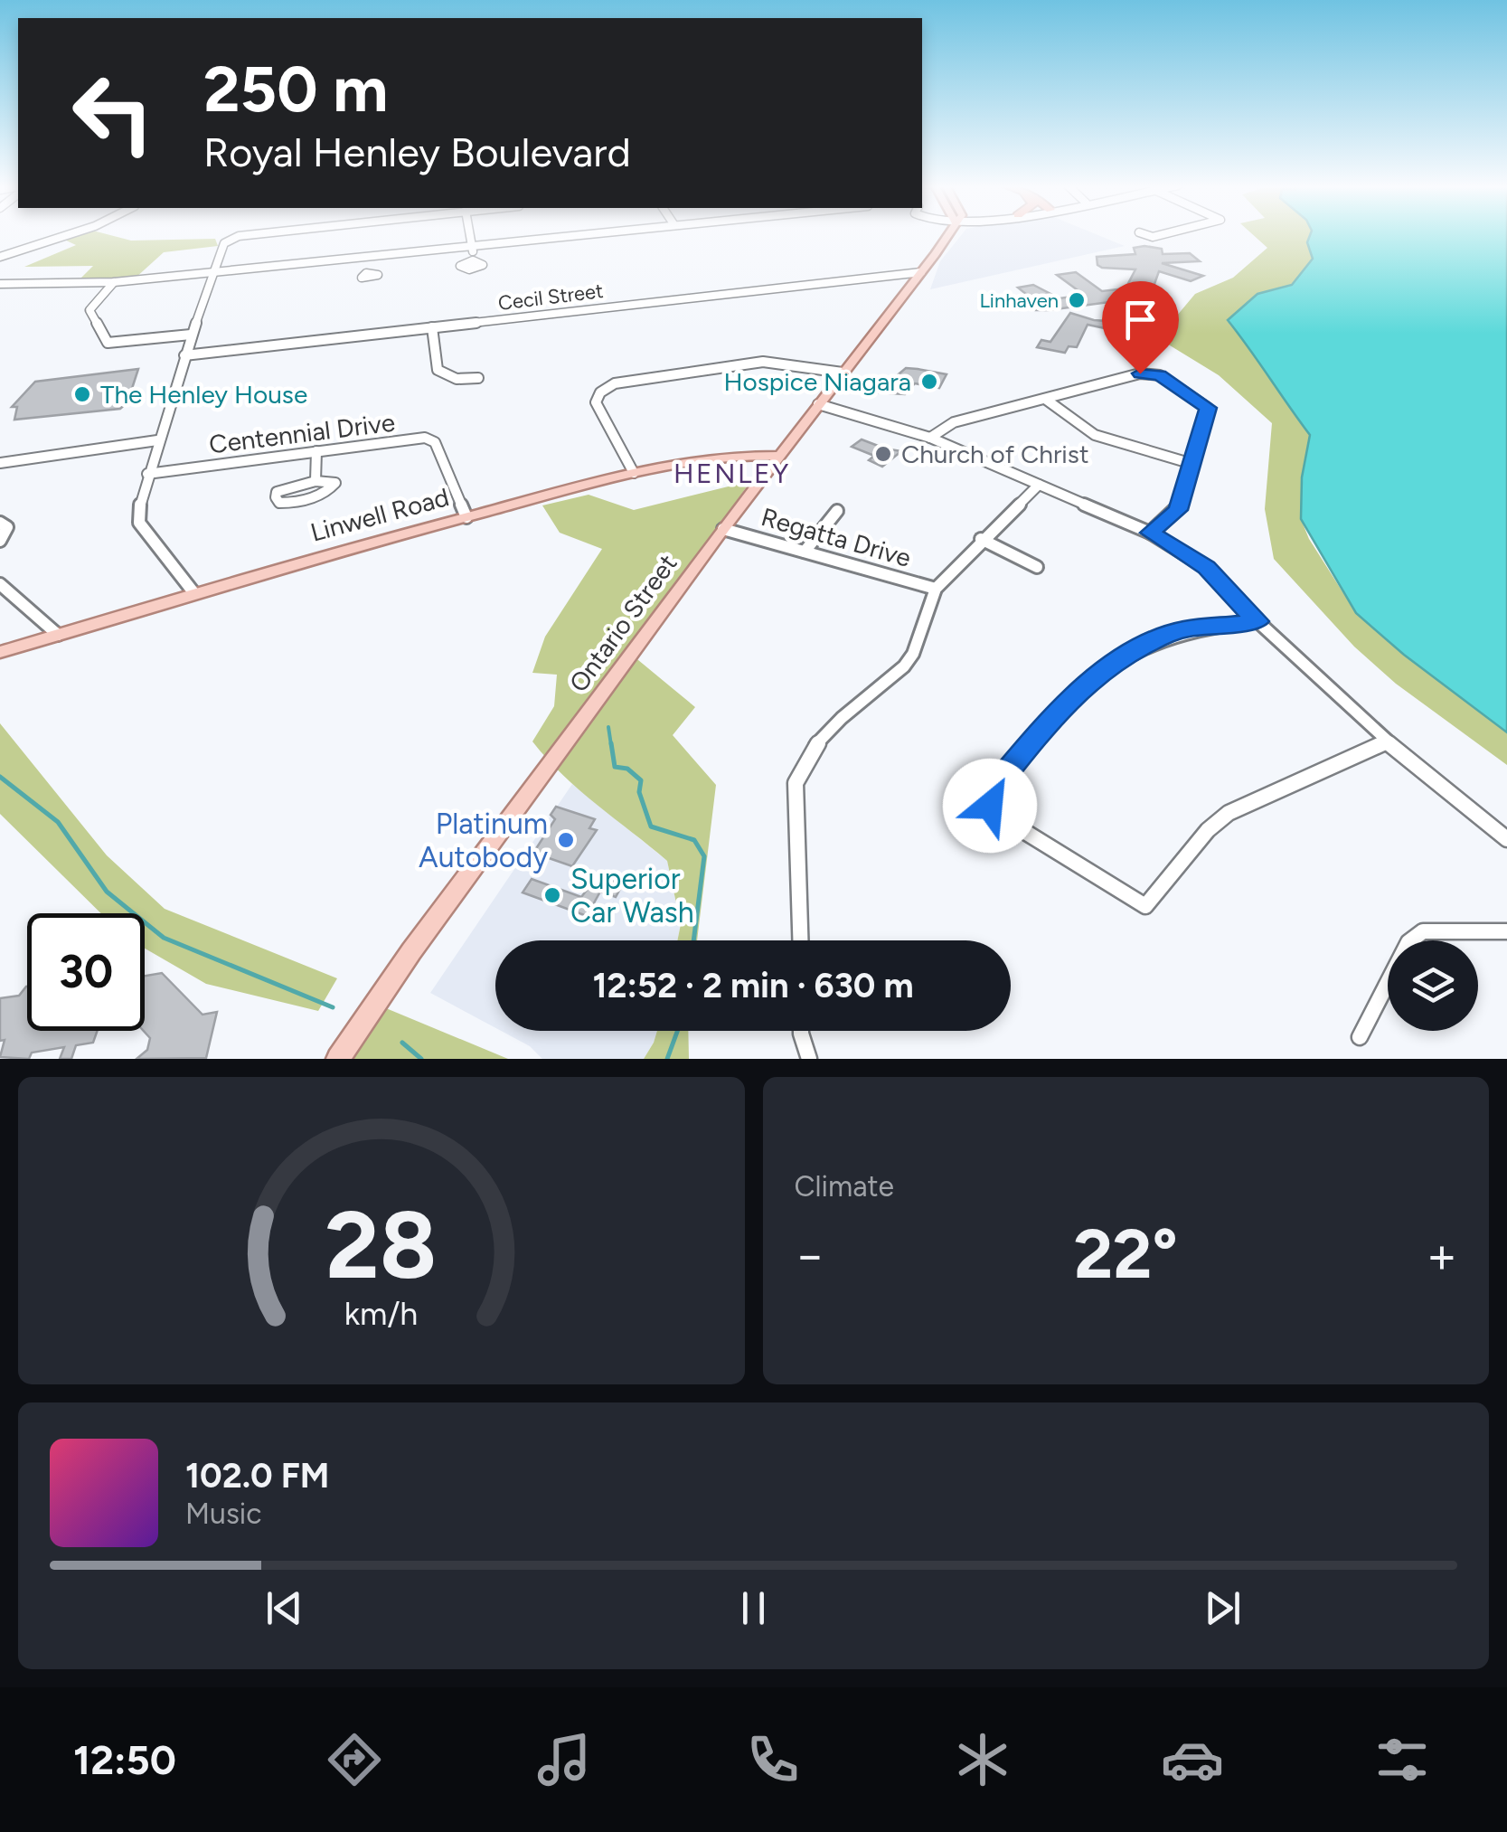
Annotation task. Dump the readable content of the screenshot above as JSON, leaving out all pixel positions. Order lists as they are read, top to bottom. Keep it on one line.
{"streets":{"main road":["Linwell Road","Ontario Street"],"street":["Cecil Street","Centennial Drive","Regatta Drive"]},"crossings":[["Cecil Street","Ontario Street"],["Centennial Drive","Linwell Road"],["Linwell Road","Ontario Street"],["Regatta Drive","Ontario Street"]],"districts":["HENLEY"],"places":["Linhaven","Hospice Niagara","The Henley House","Church of Christ","Platinum Autobody","Superior Car Wash"],"page":{"turn":["250 m","Royal Henley Boulevard"],"limit":"30","trip":"12:52 · 2 min · 630 m","tile":"Climate","heat":["−","22°","+"],"song":["102.0 FM","Music"],"tabs":"12:50","gauge":["28","km/h"]}}
